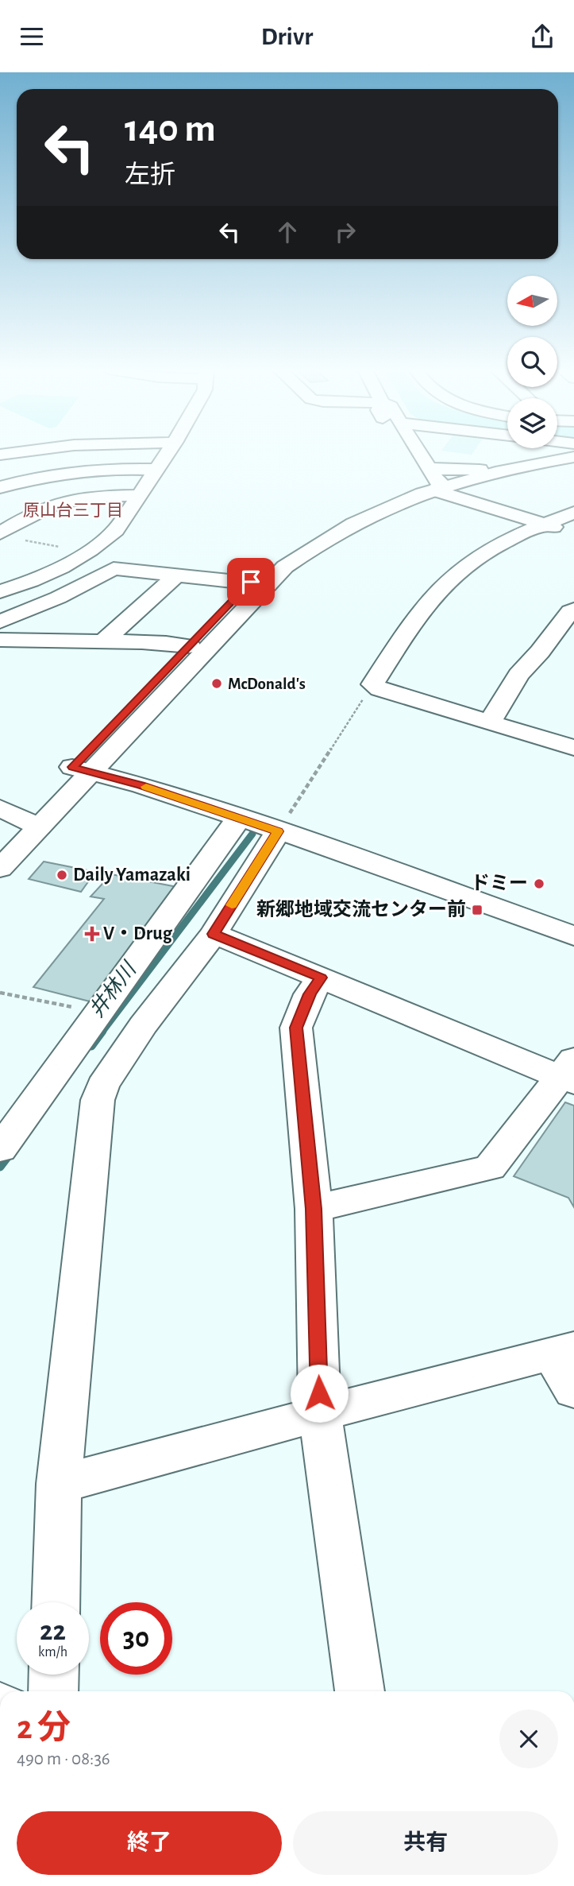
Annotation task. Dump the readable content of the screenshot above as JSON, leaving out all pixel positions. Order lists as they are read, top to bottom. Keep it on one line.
{"districts":["原山台三丁目"],"water":["井林川"],"places":{"other":["McDonald's","Daily Yamazaki","ドミー"],"transit":["新郷地域交流センター前"],"health":["V・Drug"]},"north":"left","page":{"header":"Drivr","turn":["140 m","左折"],"speed":"22 km/h","limit":"30","heading":["2 分","490 m · 08:36"],"buttons":["終了","共有"]}}
